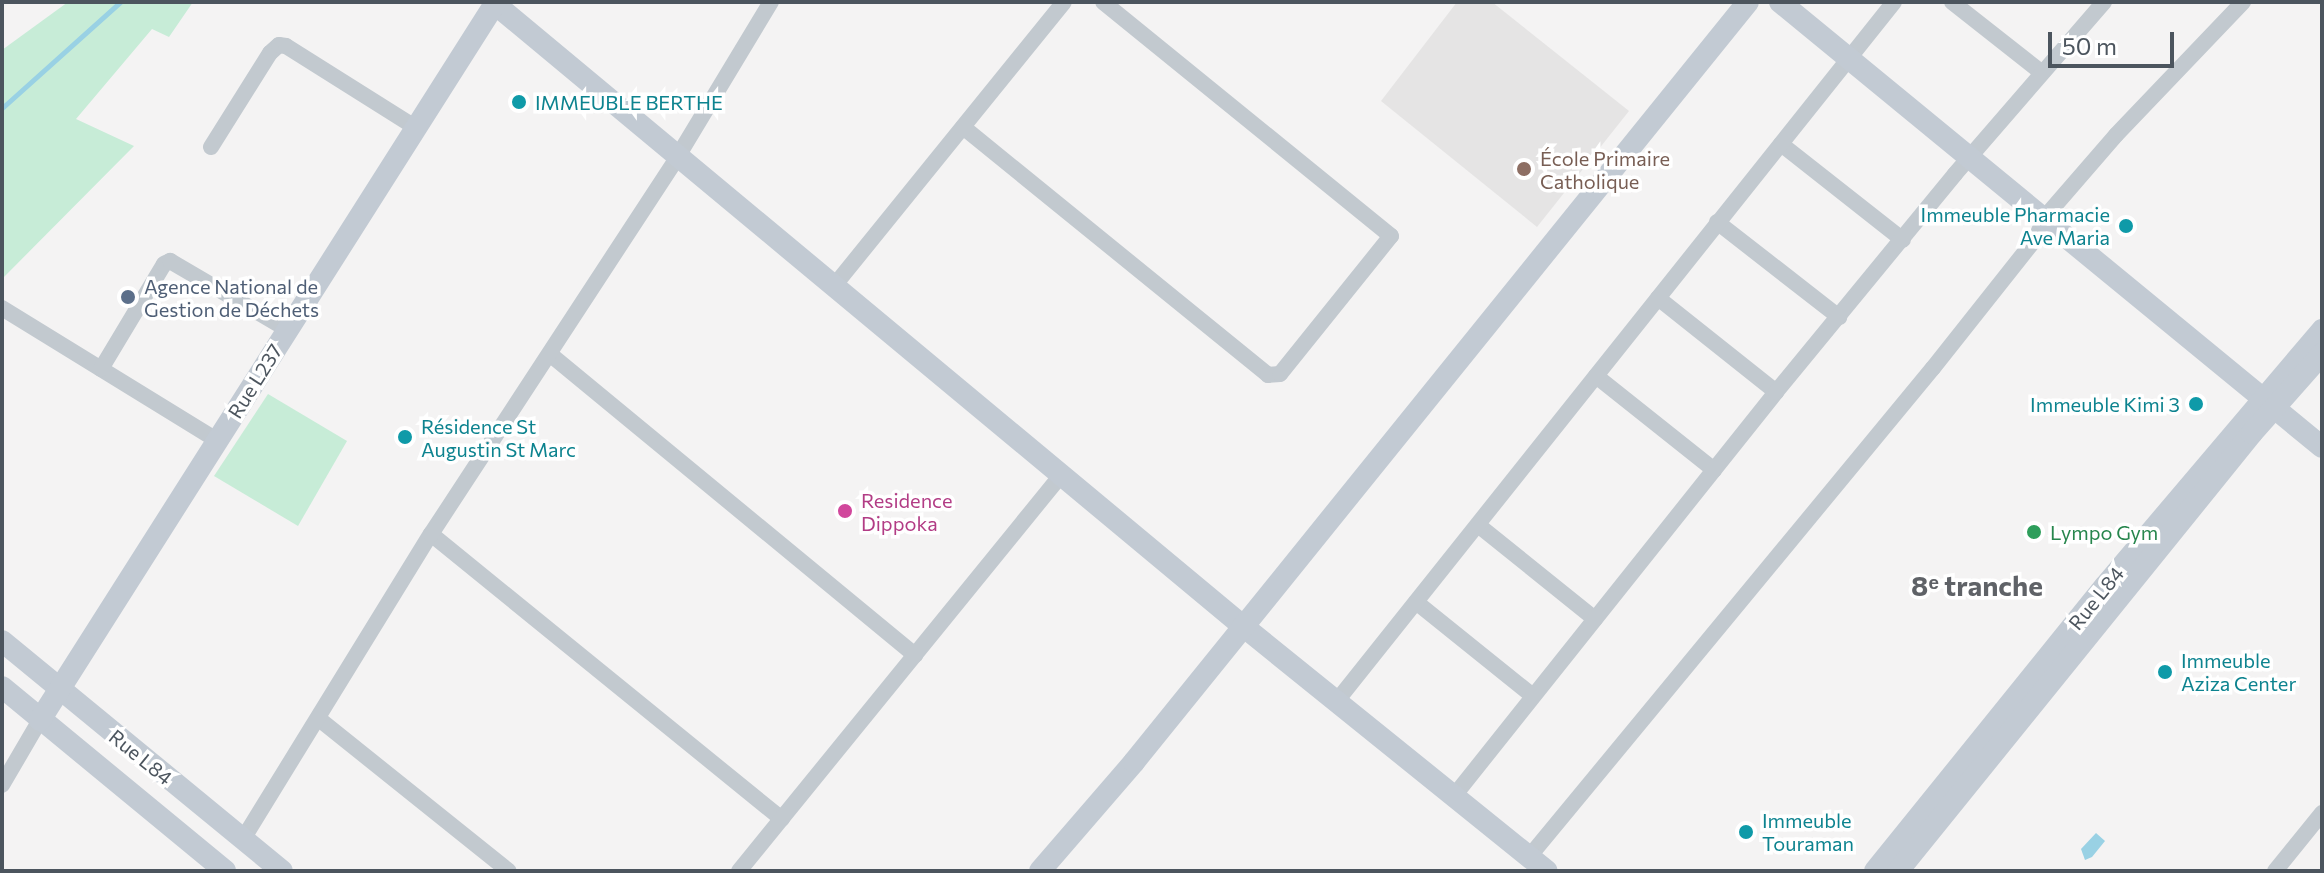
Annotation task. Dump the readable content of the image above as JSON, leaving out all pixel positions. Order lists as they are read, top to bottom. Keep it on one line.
{"streets":{"street":["Rue L237","Rue L84"]},"crossings":[["Rue L237","Rue L84"]],"districts":["8ᵉ tranche"],"places":["IMMEUBLE BERTHE","École Primaire Catholique","Immeuble Pharmacie Ave Maria","Agence National de Gestion de Déchets","Immeuble Kimi 3","Résidence St Augustin St Marc","Residence Dippoka","Lympo Gym","Immeuble Aziza Center","Immeuble Touraman"],"scale_bar":"50 m"}
